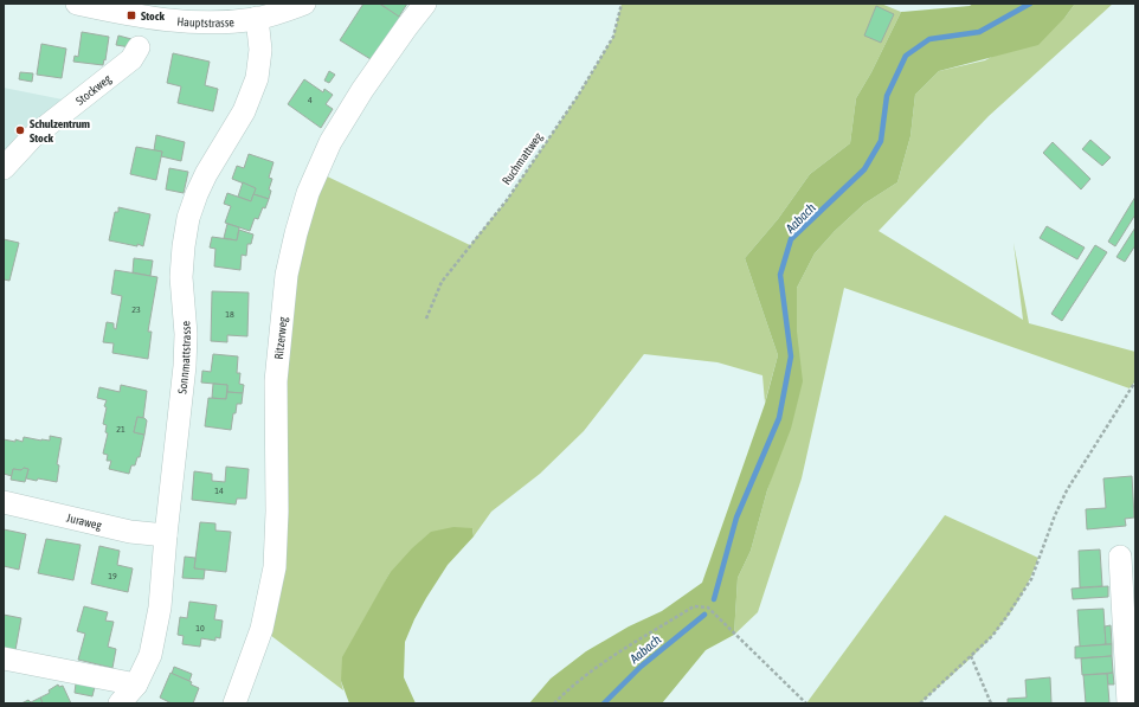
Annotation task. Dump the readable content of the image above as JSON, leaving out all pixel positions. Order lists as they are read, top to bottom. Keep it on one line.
{"streets":{"street":["Hauptstrasse","Stockweg","Ritzerweg","Sonnmattstrasse","Juraweg"],"path":["Ruchmattweg"]},"crossings":[["Hauptstrasse","Sonnmattstrasse"],["Sonnmattstrasse","Juraweg"]],"water":["Aabach"],"places":{"transit":["Stock"],"other":["Schulzentrum Stock"]},"house_numbers":["4","23","18","21","14","19","10"]}
